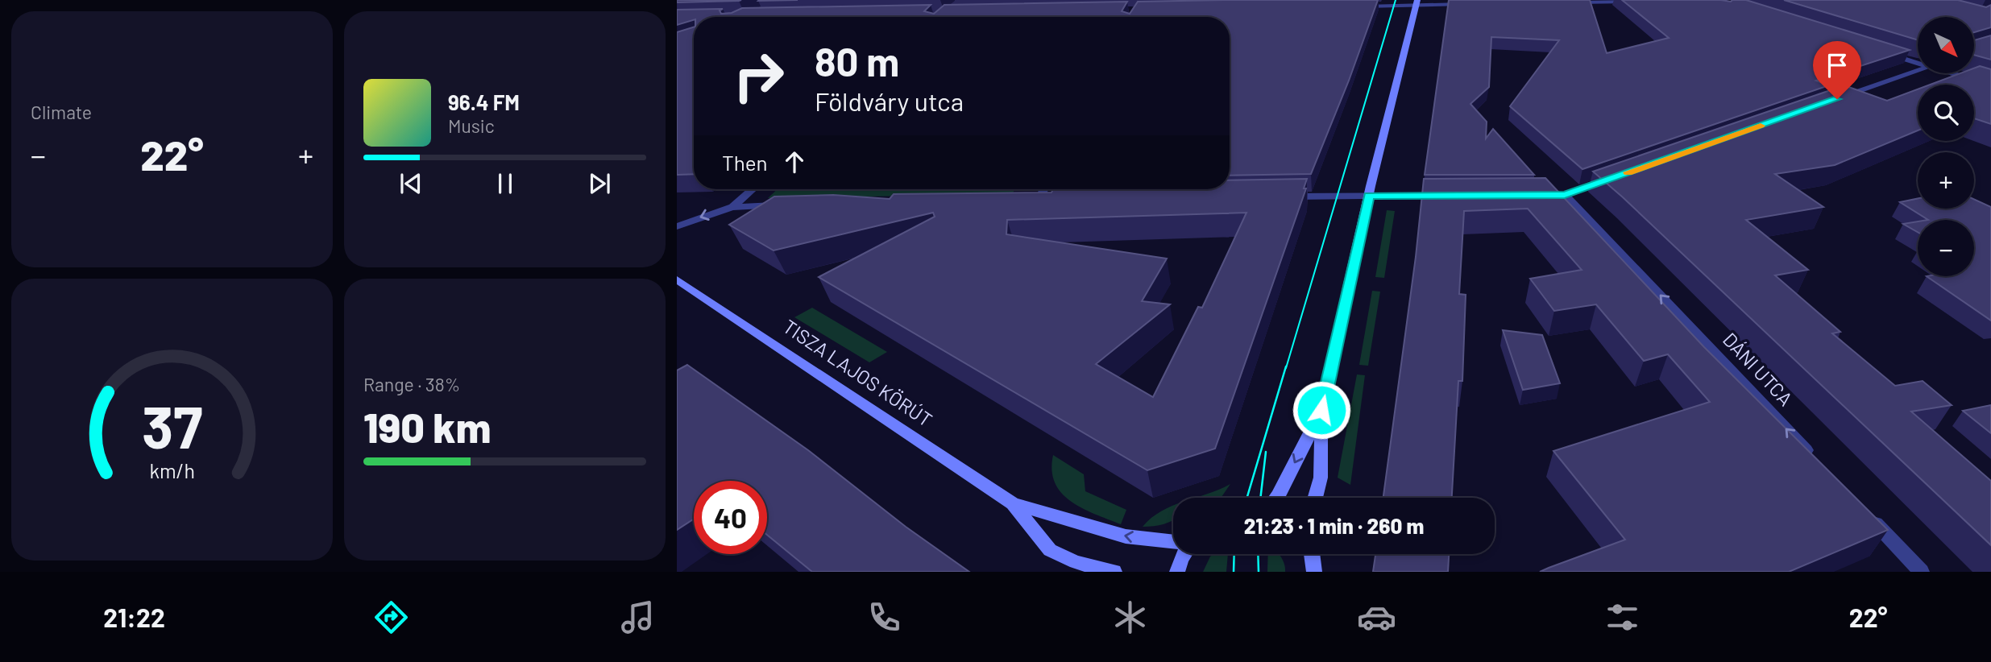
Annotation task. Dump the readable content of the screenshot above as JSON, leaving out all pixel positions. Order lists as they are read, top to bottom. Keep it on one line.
{"streets":{"street":["DÁNI UTCA","TISZA LAJOS KÖRÚT"]},"one_way":["DÁNI UTCA"],"north":"bottom right","page":{"tile":["Climate",["Range · 38%","190 km"]],"map_buttons":["+","−"],"turn":["80 m","Földváry utca"],"song":["96.4 FM","Music"],"heat":["−","22°","+"],"then":"Then","limit":"40","trip":"21:23 · 1 min · 260 m","tabs":["21:22","22°"],"gauge":["37","km/h"]}}
